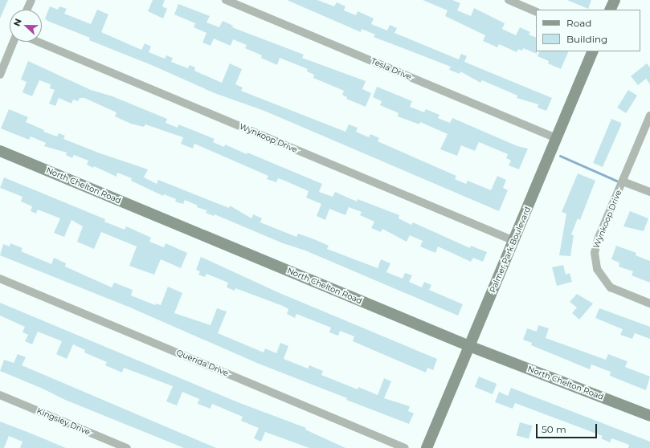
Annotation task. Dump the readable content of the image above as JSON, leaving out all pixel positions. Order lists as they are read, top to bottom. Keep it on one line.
{"streets":{"main road":["North Chelton Road","Palmer Park Boulevard"],"street":["Tesla Drive","Wynkoop Drive","Querida Drive","Kingsley Drive"]},"crossings":[["Tesla Drive","Palmer Park Boulevard"],["Wynkoop Drive","Palmer Park Boulevard"],["North Chelton Road","Palmer Park Boulevard"]],"legend":["Road","Building"],"scale_bar":"50 m","north":"left"}
